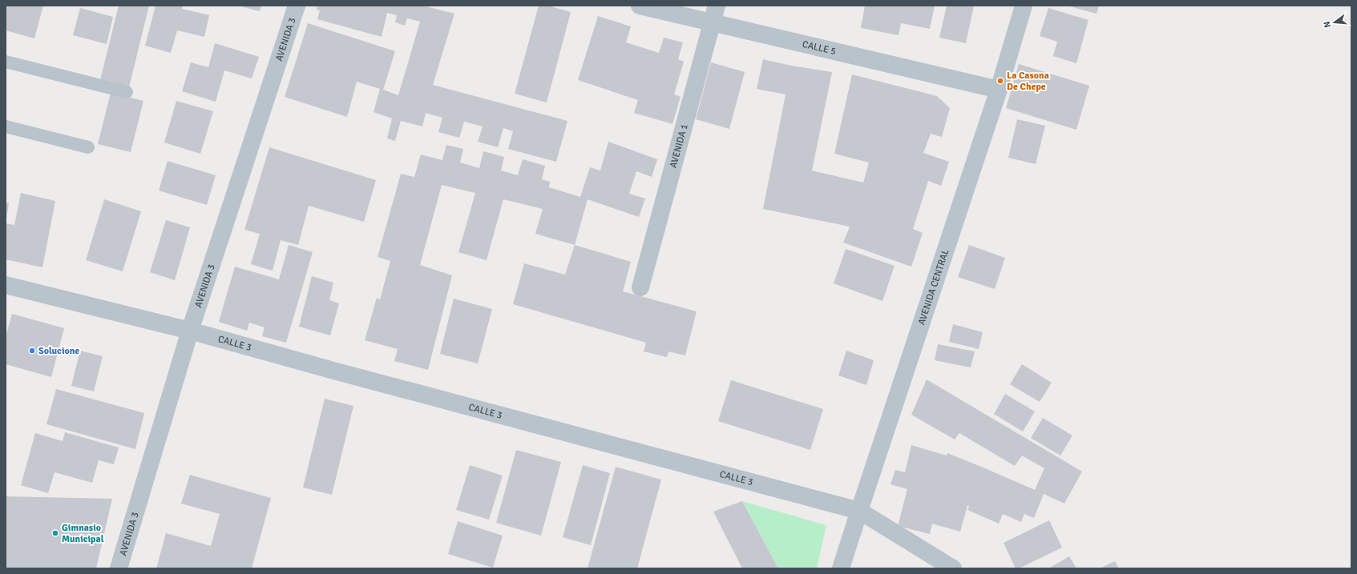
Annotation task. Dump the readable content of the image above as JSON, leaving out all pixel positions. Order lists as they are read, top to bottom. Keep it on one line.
{"streets":{"street":["AVENIDA 3","CALLE 5","AVENIDA 1","AVENIDA CENTRAL","CALLE 3"]},"crossings":[["AVENIDA 3","CALLE 3"],["CALLE 5","AVENIDA 1"],["CALLE 5","AVENIDA CENTRAL"],["AVENIDA CENTRAL","CALLE 3"]],"places":["La Casona De Chepe","Solucione","Gimnasio Municipal"],"north":"left"}
